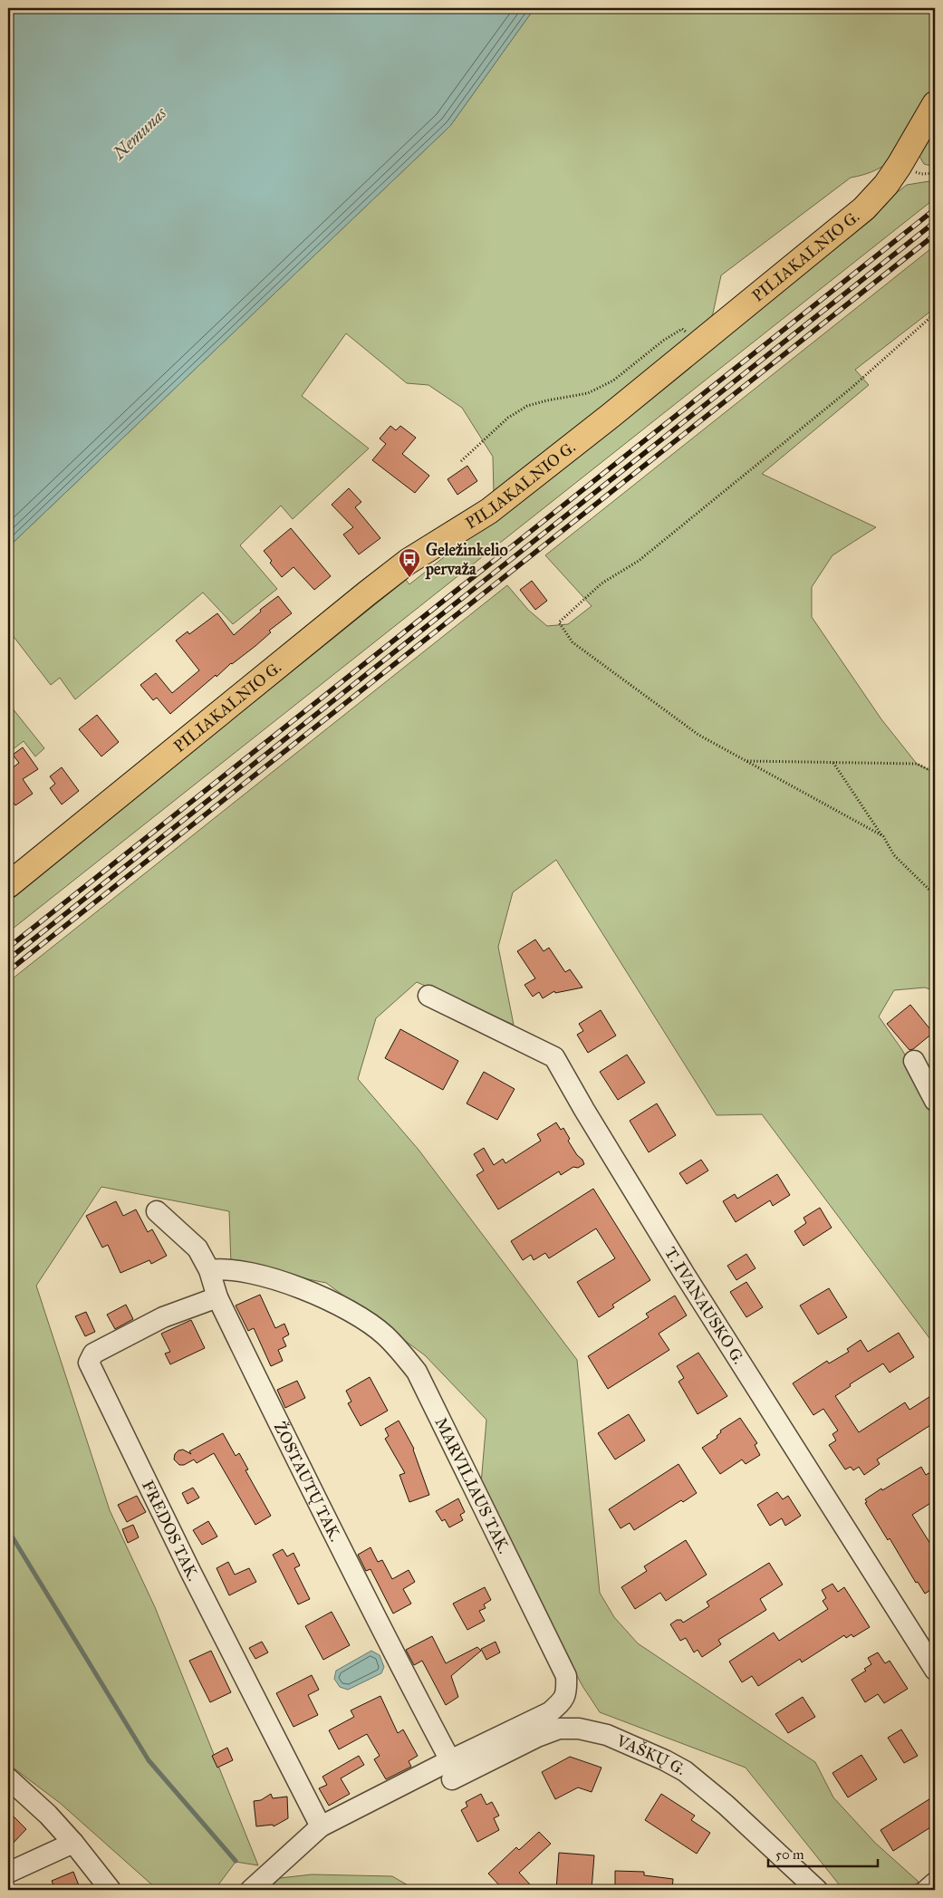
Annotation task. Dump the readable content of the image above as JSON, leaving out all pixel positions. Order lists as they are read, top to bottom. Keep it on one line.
{"streets":{"main road":["PILIAKALNIO G."],"street":["T. IVANAUSKO G.","ŽOSTAUTŲ TAK.","MARVILIAUS TAK.","FREDOS TAK.","VAŠKŲ G."]},"crossings":[["ŽOSTAUTŲ TAK.","MARVILIAUS TAK."],["ŽOSTAUTŲ TAK.","FREDOS TAK."],["ŽOSTAUTŲ TAK.","VAŠKŲ G."],["MARVILIAUS TAK.","VAŠKŲ G."],["FREDOS TAK.","VAŠKŲ G."]],"water":["Nemunas"],"places":{"bus stop":["Geležinkelio pervaža"]},"scale_bar":"50 m"}
